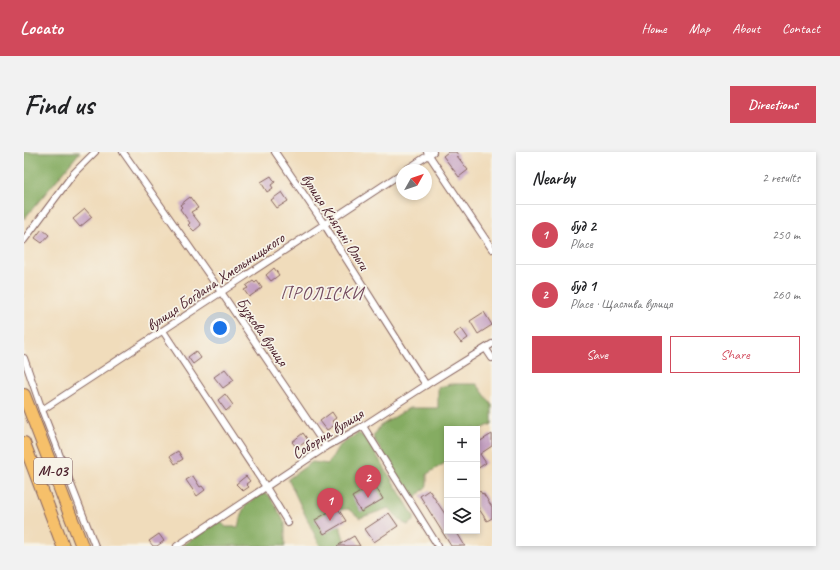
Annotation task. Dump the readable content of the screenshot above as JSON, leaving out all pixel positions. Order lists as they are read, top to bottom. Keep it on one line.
{"streets":{"highway":["М-03"],"street":["вулиця Княгині Ольги","вулиця Богдана Хмельницького","Бузкова вулиця","Соборна вулиця"]},"crossings":[["вулиця Княгині Ольги","вулиця Богдана Хмельницького"],["вулиця Княгині Ольги","Соборна вулиця"],["вулиця Богдана Хмельницького","Бузкова вулиця"],["Бузкова вулиця","Соборна вулиця"]],"districts":["ПРОЛІСКИ"],"north":"top right","page":{"header":"Locato","nav":["Home","Map","About","Contact"],"buttons":["Directions",["Save","Share"]],"title":"Find us","heading":["Nearby","2 results"],"list":[{"mark":"1","name":"буд 2","note":"Place","value":"250 m"},{"mark":"2","name":"буд 1","note":"Place · Щаслива вулиця","value":"260 m"}],"map_buttons":["+","−"],"pins":["2","1"]}}
